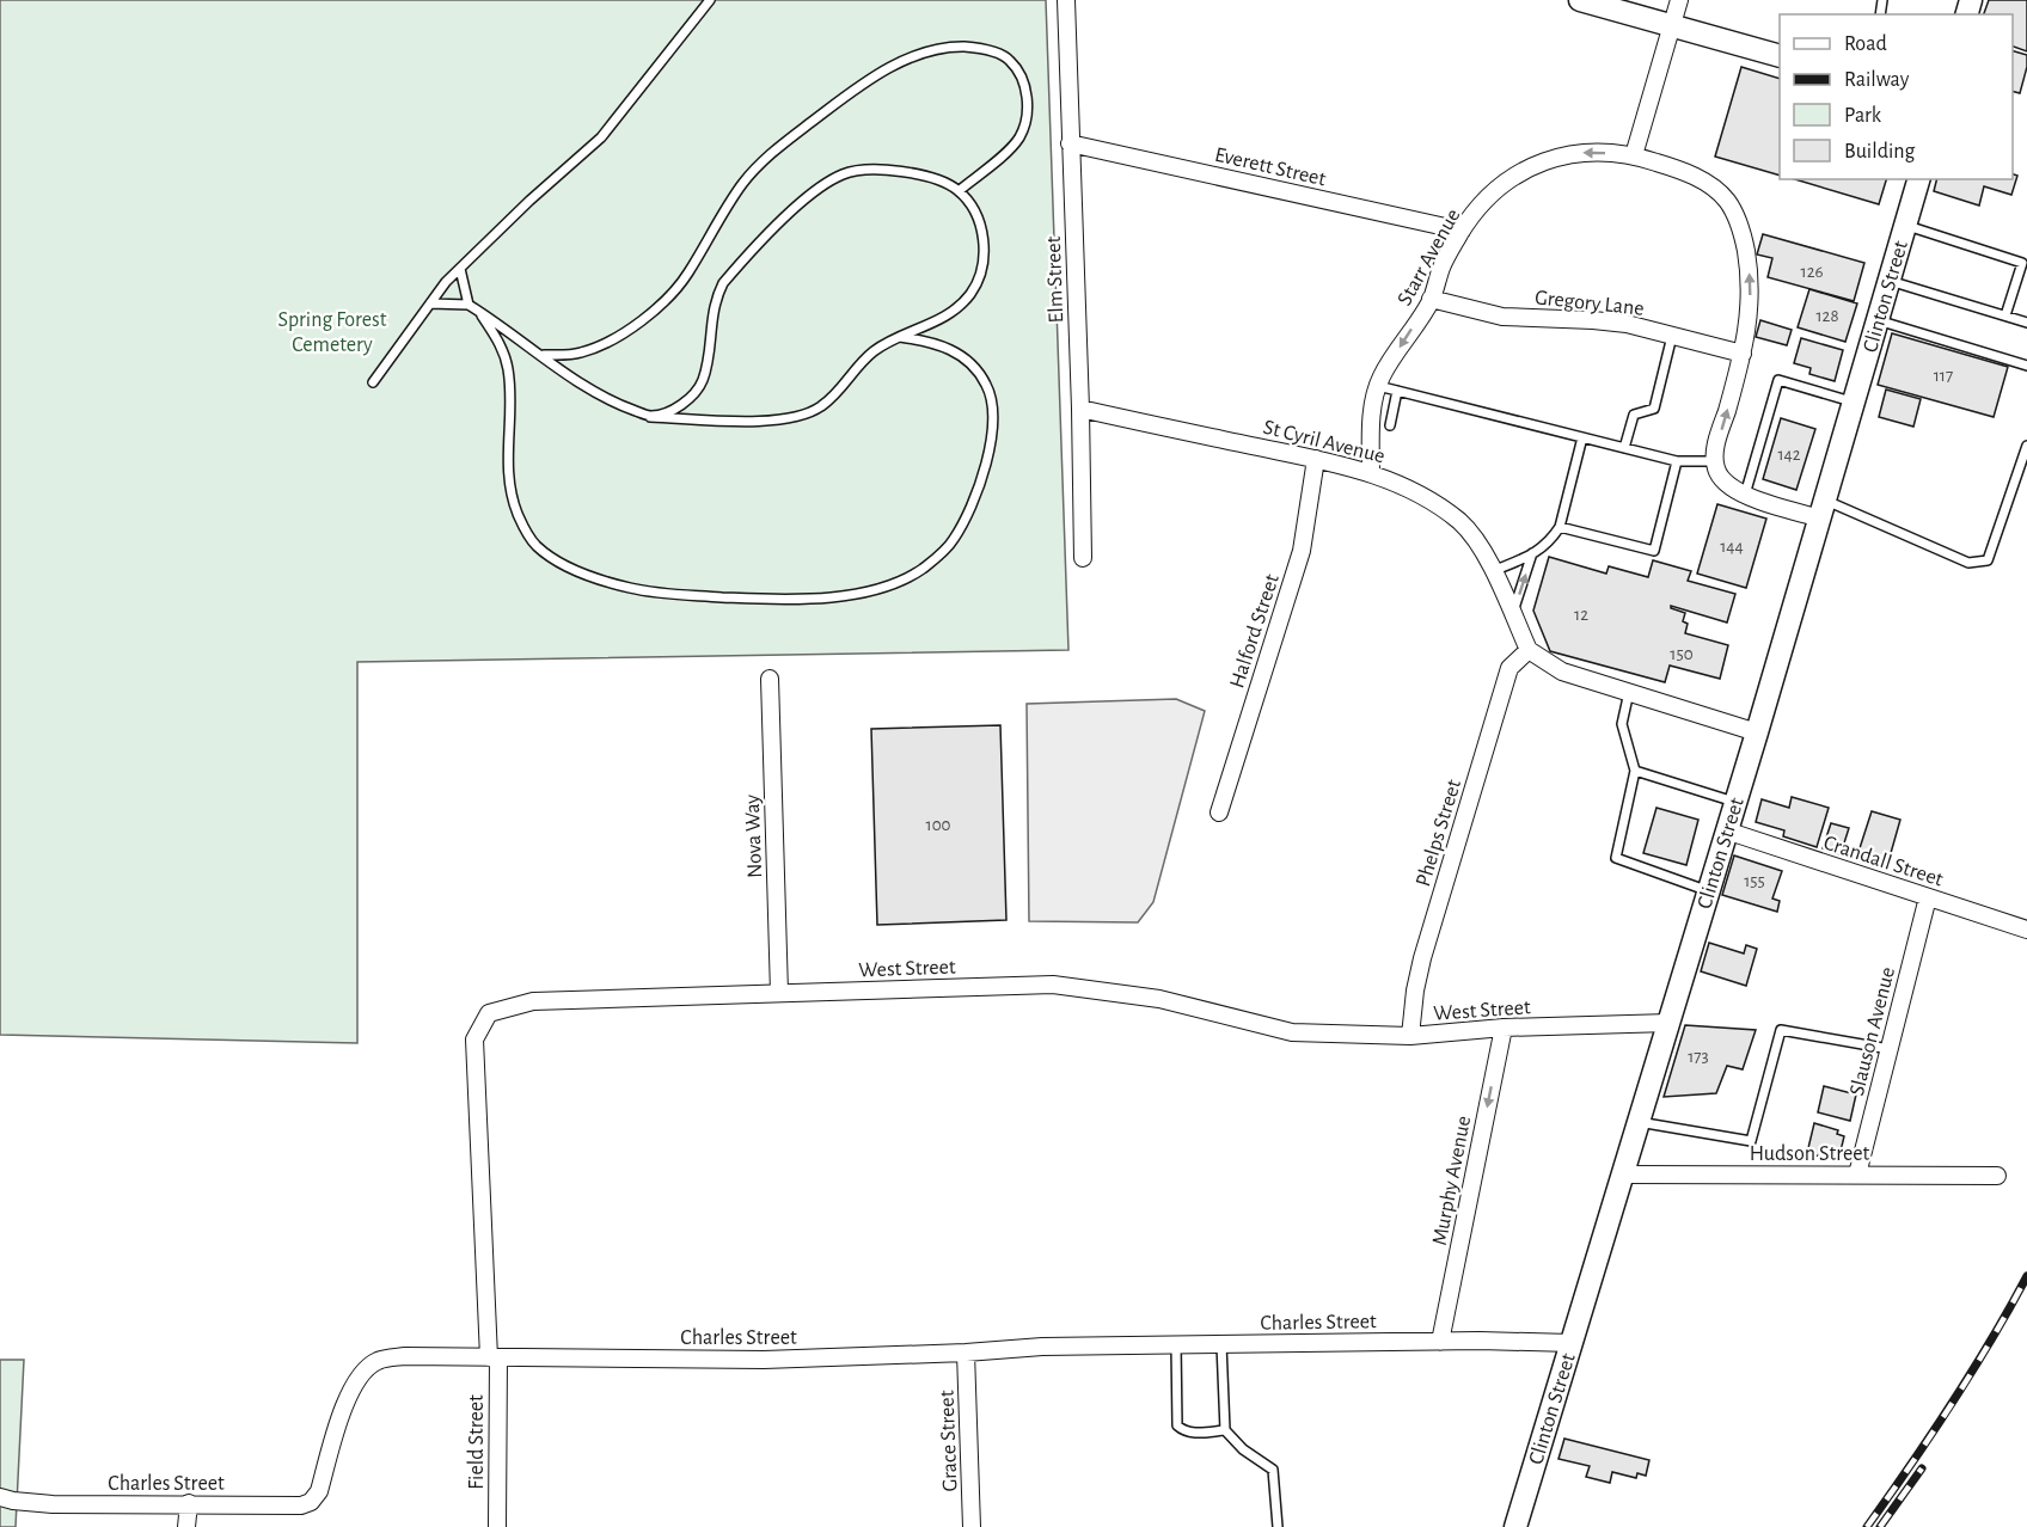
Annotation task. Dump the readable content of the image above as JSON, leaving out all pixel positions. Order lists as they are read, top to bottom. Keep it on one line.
{"streets":{"street":["Everett Street","Starr Avenue","Elm Street","Clinton Street","Gregory Lane","St Cyril Avenue","Halford Street","Phelps Street","Nova Way","Crandall Street","West Street","Slauson Avenue","Hudson Street","Murphy Avenue","Charles Street","Grace Street","Field Street"]},"crossings":[["Everett Street","Starr Avenue"],["Everett Street","Elm Street"],["Starr Avenue","Gregory Lane"],["Starr Avenue","St Cyril Avenue"],["Elm Street","St Cyril Avenue"],["Clinton Street","Crandall Street"],["Clinton Street","West Street"],["Clinton Street","Hudson Street"],["Clinton Street","Charles Street"],["St Cyril Avenue","Halford Street"],["St Cyril Avenue","Phelps Street"],["Phelps Street","West Street"],["Nova Way","West Street"],["Crandall Street","Slauson Avenue"],["West Street","Murphy Avenue"],["West Street","Charles Street"],["West Street","Field Street"],["Slauson Avenue","Hudson Street"],["Murphy Avenue","Charles Street"],["Charles Street","Grace Street"],["Charles Street","Field Street"]],"one_way":["Murphy Avenue"],"parks":["Spring Forest Cemetery"],"house_numbers":["126","128","117","142","144","12","150","100","155","173"],"legend":["Road","Railway","Park","Building"]}
